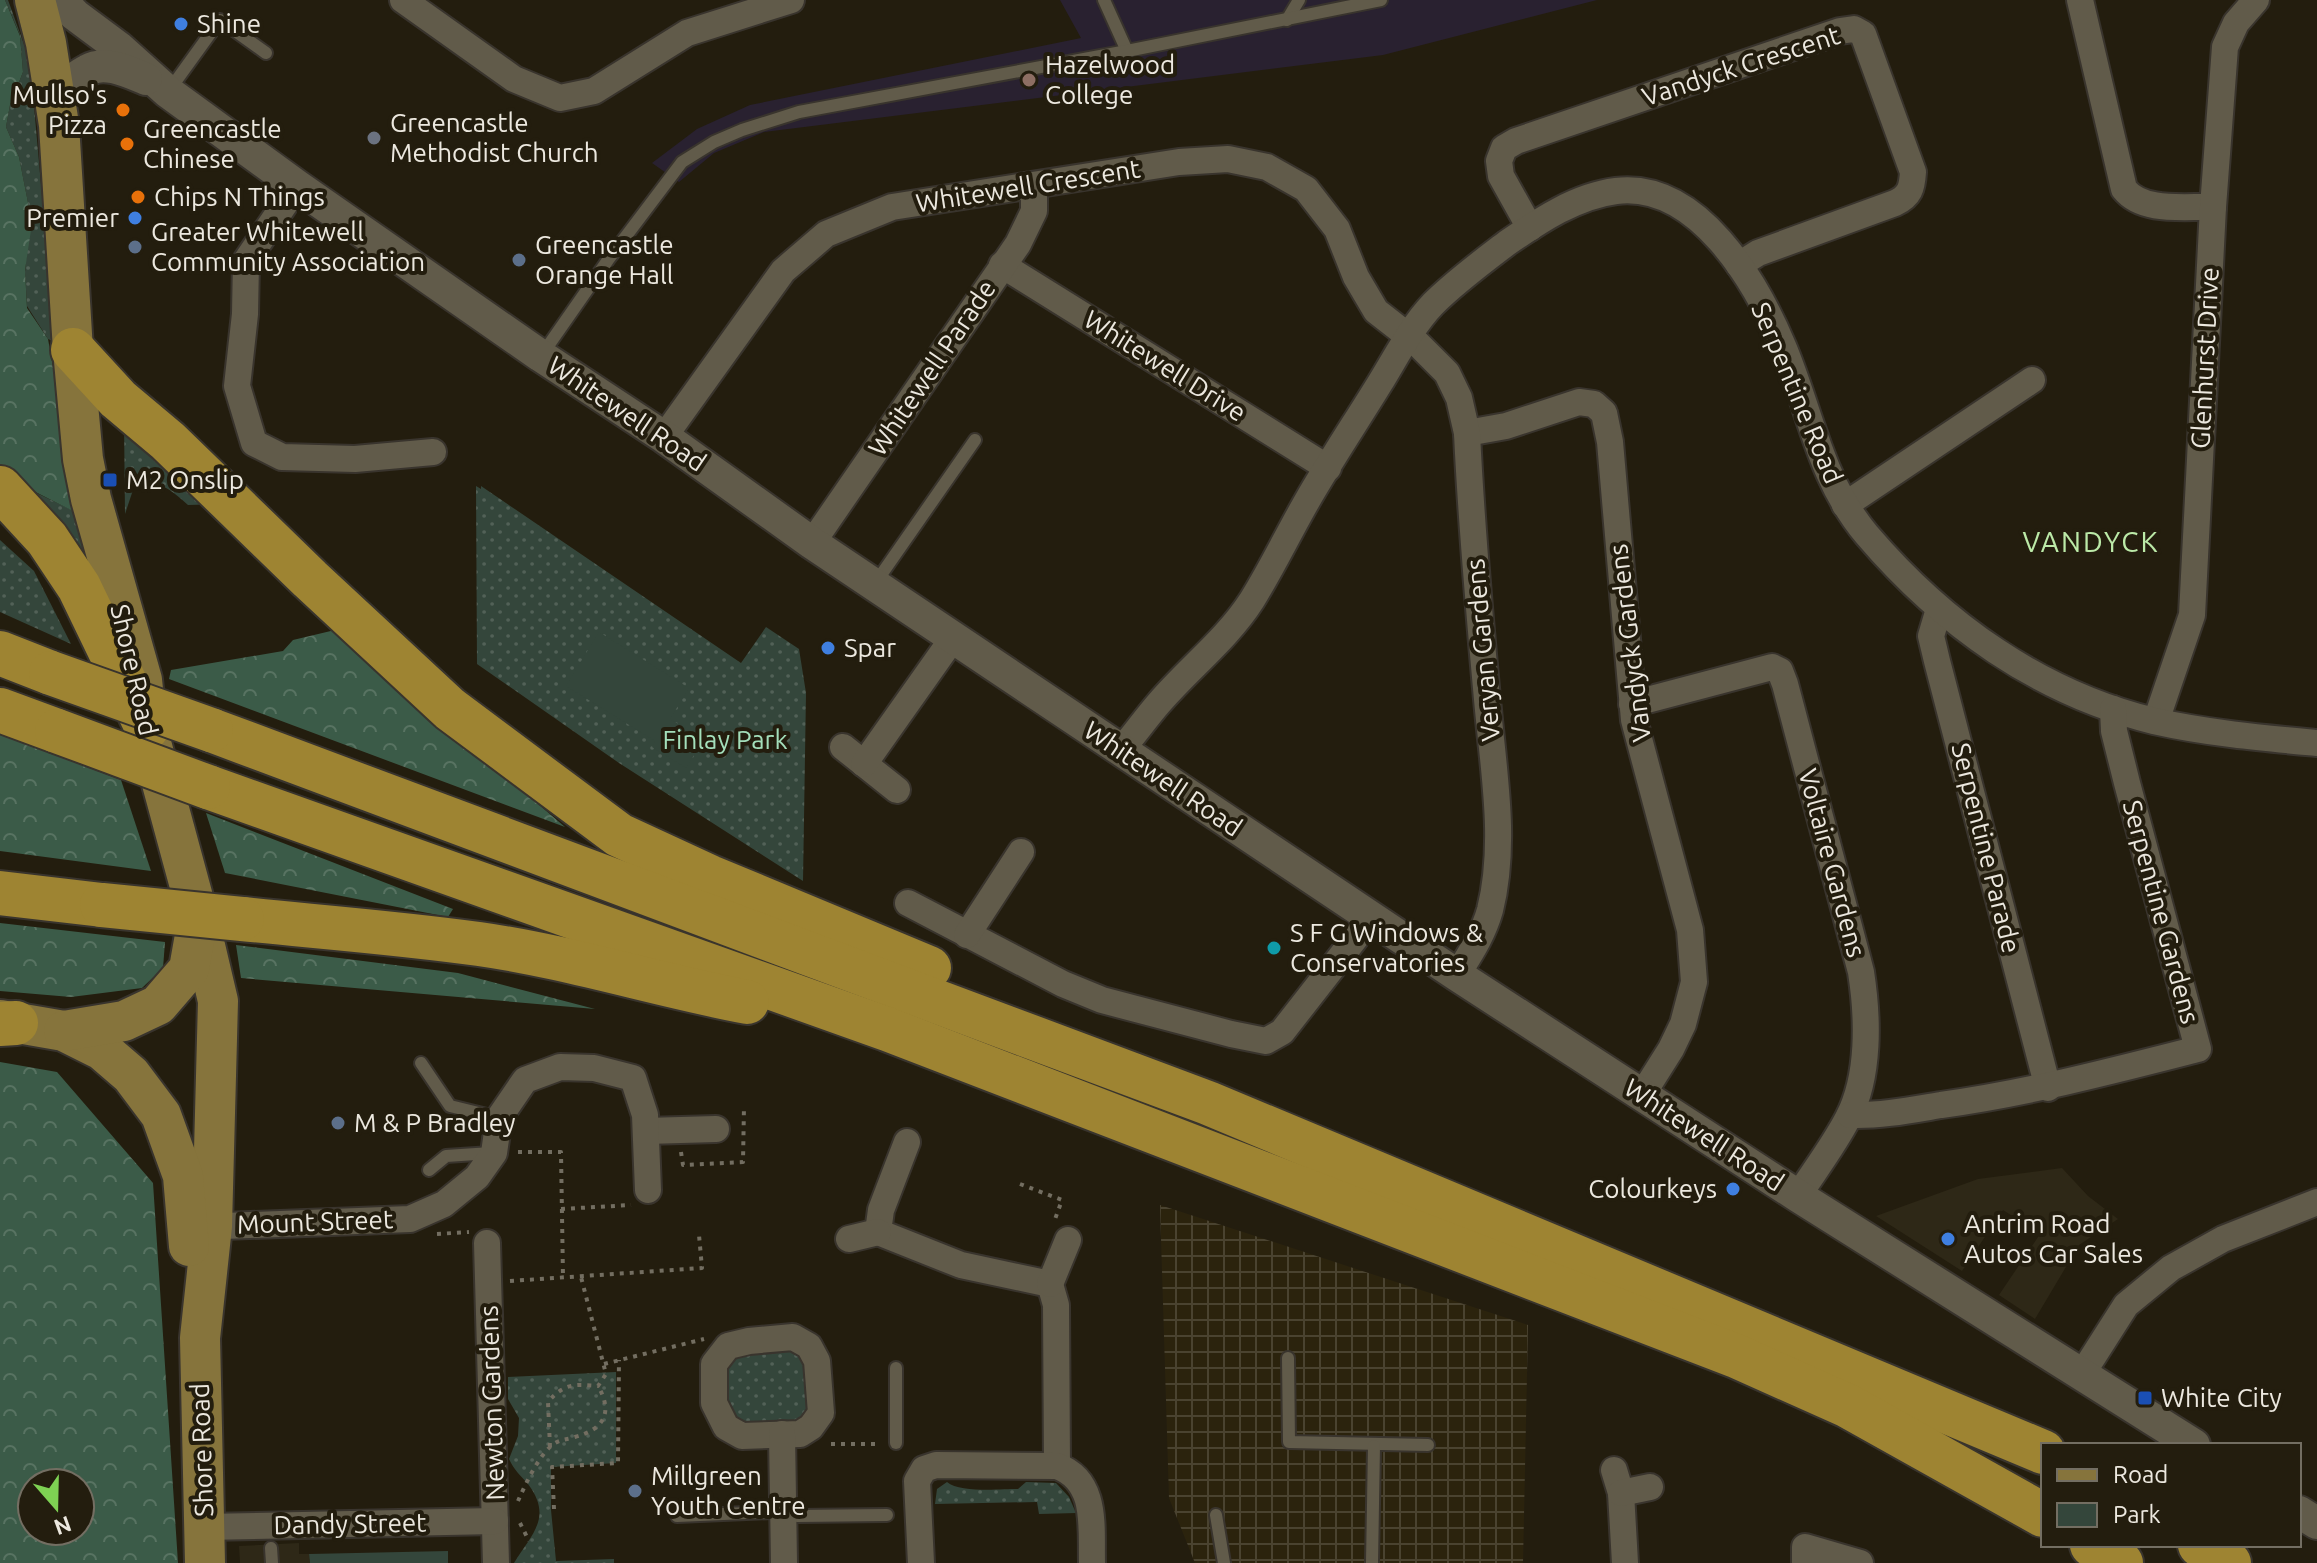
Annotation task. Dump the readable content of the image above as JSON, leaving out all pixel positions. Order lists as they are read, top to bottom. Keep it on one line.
{"streets":{"main road":["Shore Road"],"street":["Vandyck Crescent","Whitewell Crescent","Glenhurst Drive","Whitewell Drive","Whitewell Parade","Serpentine Road","Whitewell Road","Vandyck Gardens","Veryan Gardens","Serpentine Parade","Voltaire Gardens","Serpentine Gardens","Mount Street","Newton Gardens","Dandy Street"]},"crossings":[["Vandyck Crescent","Serpentine Road"],["Whitewell Crescent","Whitewell Parade"],["Whitewell Crescent","Serpentine Road"],["Whitewell Crescent","Whitewell Road"],["Whitewell Crescent","Veryan Gardens"],["Glenhurst Drive","Serpentine Road"],["Whitewell Drive","Whitewell Parade"],["Whitewell Drive","Serpentine Road"],["Whitewell Parade","Whitewell Road"],["Serpentine Road","Whitewell Road"],["Serpentine Road","Veryan Gardens"],["Serpentine Road","Serpentine Parade"],["Serpentine Road","Serpentine Gardens"],["Whitewell Road","Vandyck Gardens"],["Whitewell Road","Veryan Gardens"],["Whitewell Road","Shore Road"],["Whitewell Road","Voltaire Gardens"],["Vandyck Gardens","Veryan Gardens"],["Vandyck Gardens","Voltaire Gardens"],["Shore Road","Mount Street"],["Shore Road","Dandy Street"],["Serpentine Parade","Serpentine Gardens"],["Voltaire Gardens","Serpentine Gardens"],["Newton Gardens","Dandy Street"]],"districts":["VANDYCK"],"parks":["Finlay Park"],"places":{"other":["Shine","Hazelwood College","Mullso's Pizza","Greencastle Methodist Church","Greencastle Chinese","Chips N Things","Premier","Greater Whitewell Community Association","Greencastle Orange Hall","Spar","S F G Windows & Conservatories","M & P Bradley","Colourkeys","Antrim Road Autos Car Sales","Millgreen Youth Centre"],"transit":["M2 Onslip","White City"]},"legend":["Road","Park"],"north":"bottom"}
